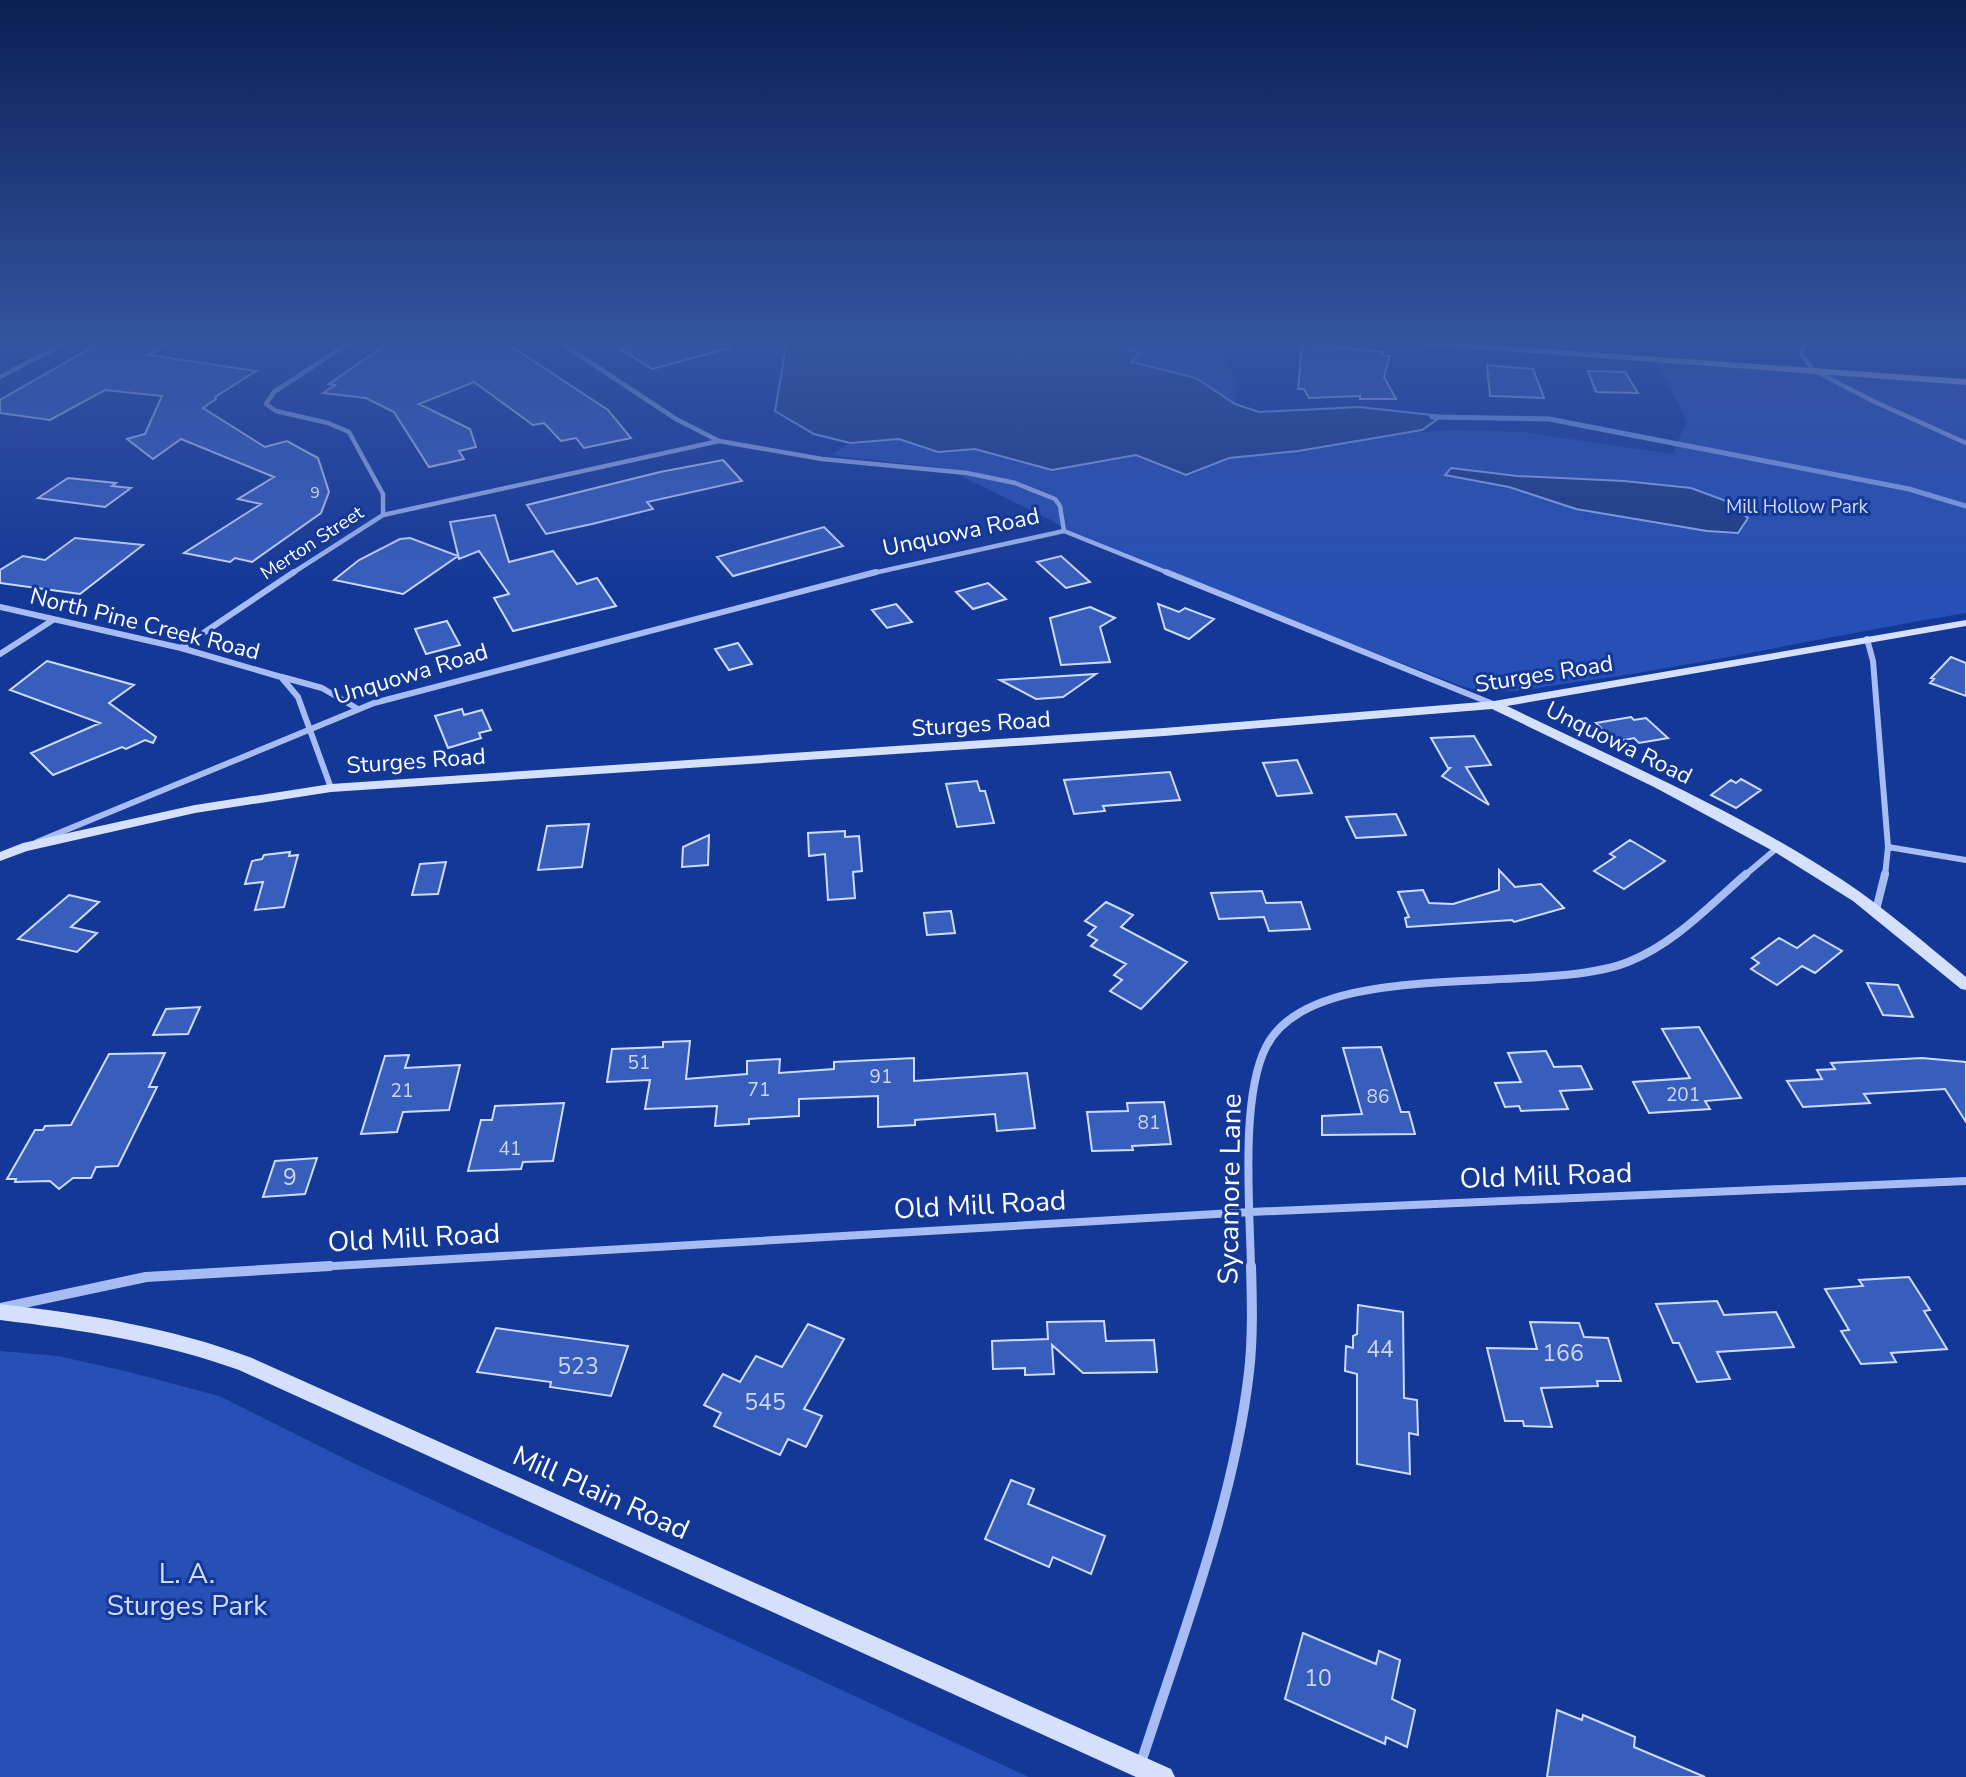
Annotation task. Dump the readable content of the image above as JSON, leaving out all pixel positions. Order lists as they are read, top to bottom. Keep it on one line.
{"streets":{"main road":["Unquowa Road","Sturges Road","Mill Plain Road"],"street":["Merton Street","North Pine Creek Road","Old Mill Road","Sycamore Lane"]},"crossings":[["Unquowa Road","North Pine Creek Road"],["Unquowa Road","Sturges Road"],["Unquowa Road","Sycamore Lane"],["Merton Street","North Pine Creek Road"],["North Pine Creek Road","Sturges Road"],["Old Mill Road","Sycamore Lane"],["Old Mill Road","Mill Plain Road"],["Sycamore Lane","Mill Plain Road"]],"parks":["Mill Hollow Park","L. A. Sturges Park"],"house_numbers":["9","51","91","71","21","201","86","81","41","9","44","166","523","545","10"]}
